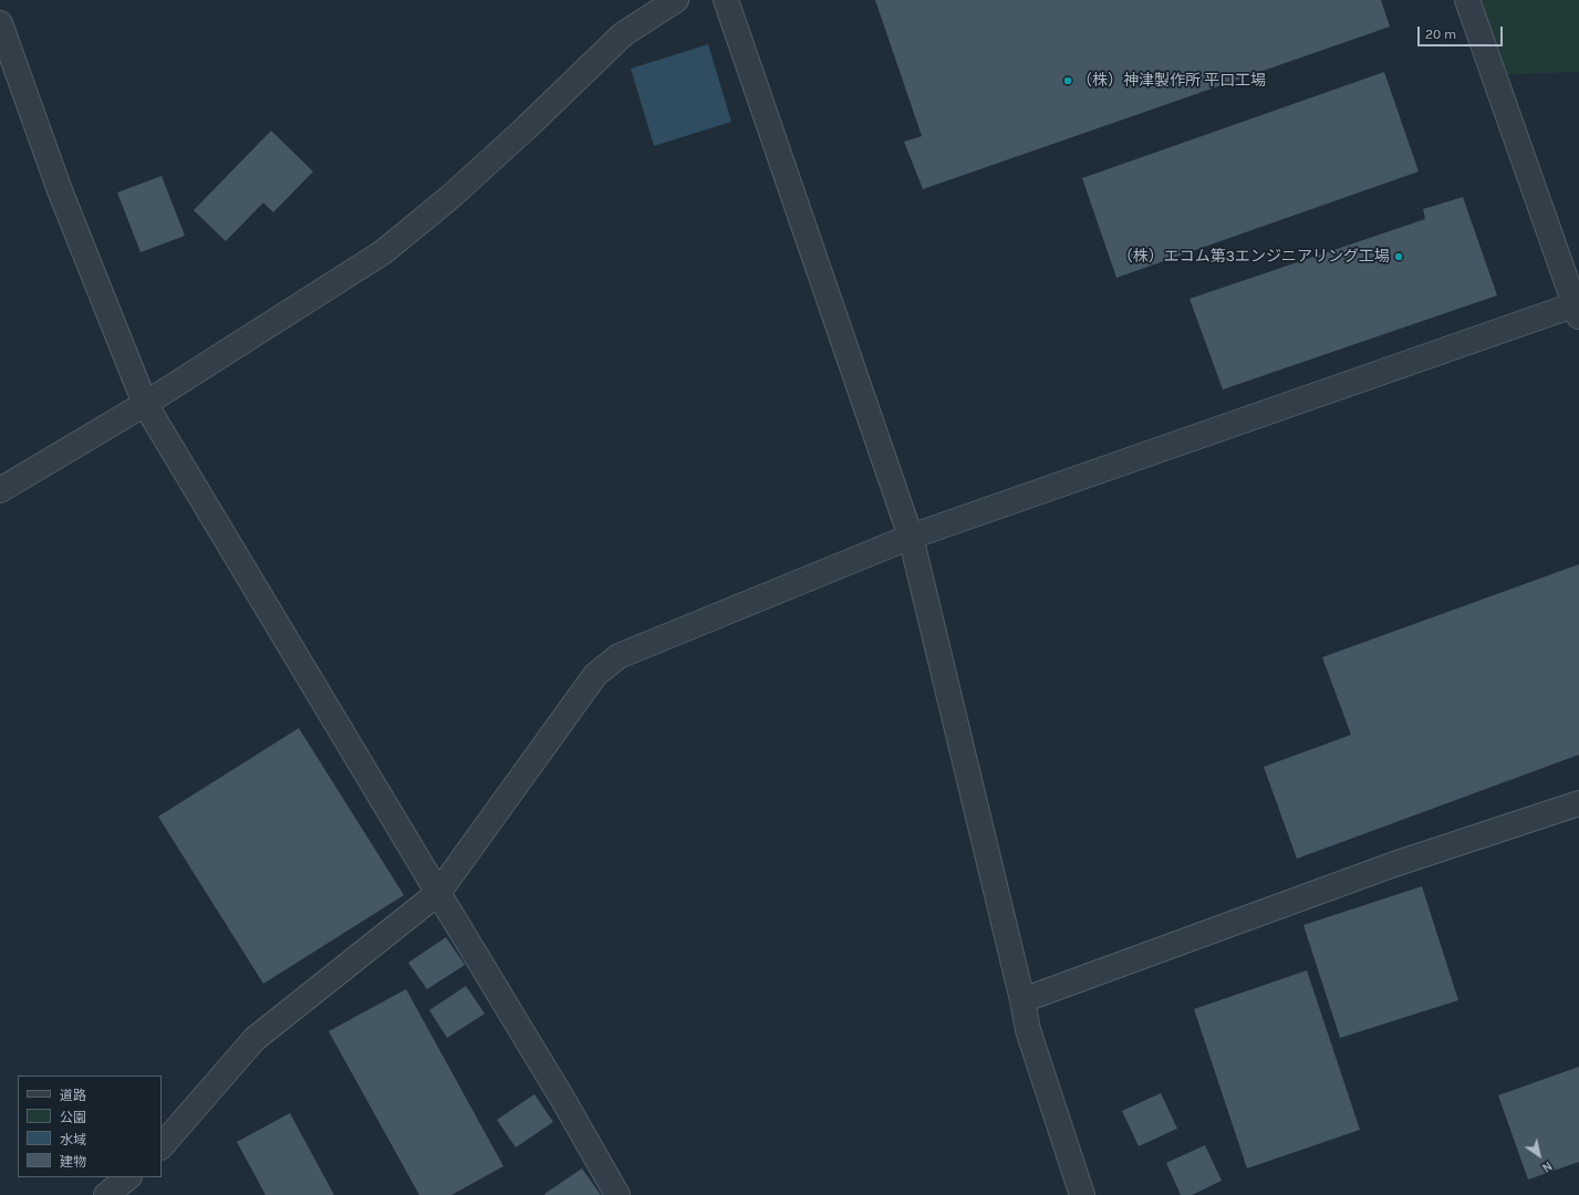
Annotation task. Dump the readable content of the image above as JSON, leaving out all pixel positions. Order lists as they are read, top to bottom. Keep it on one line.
{"places":["（株）神津製作所 平口工場","（株）エコム第3エンジニアリング工場"],"legend":["道路","公園","水域","建物"],"scale_bar":"20 m","north":"bottom right"}
